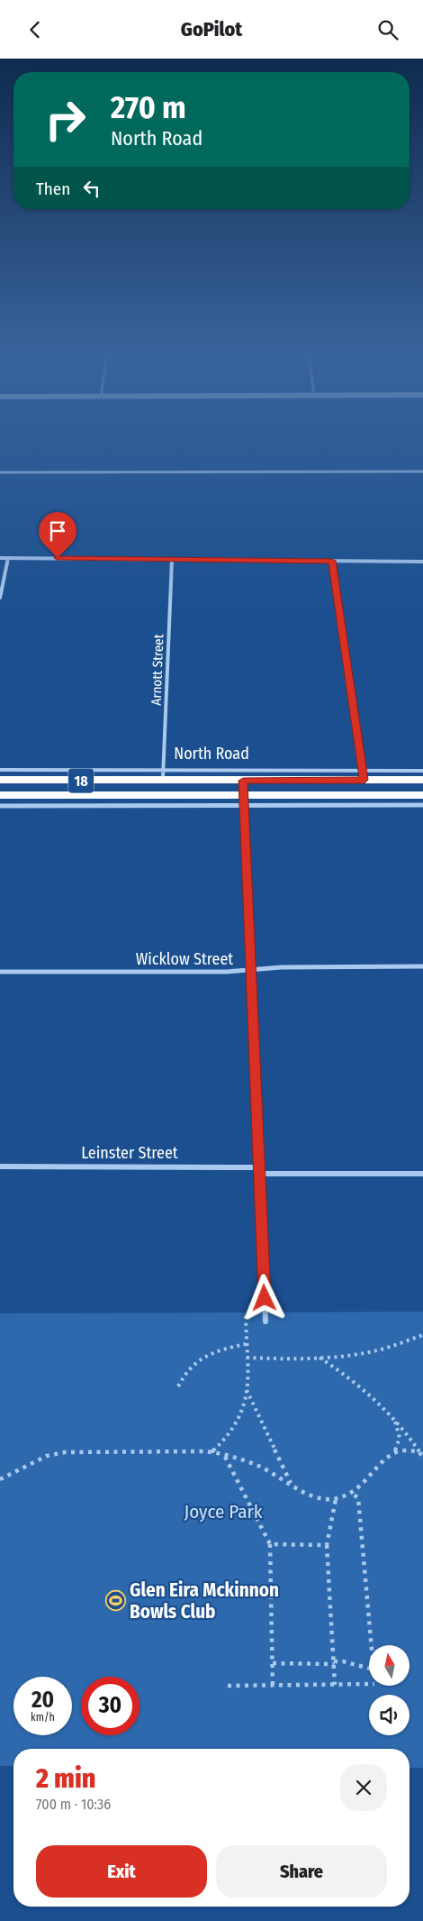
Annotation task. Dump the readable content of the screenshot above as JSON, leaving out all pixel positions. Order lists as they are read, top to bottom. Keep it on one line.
{"streets":{"highway":["North Road","18"],"street":["Arnott Street","Wicklow Street","Leinster Street"]},"crossings":[["Arnott Street","North Road"]],"parks":["Joyce Park"],"places":{"sports":["Glen Eira Mckinnon Bowls Club"]},"north":"top","page":{"header":"GoPilot","turn":["270 m","North Road"],"then":"Then","speed":"20 km/h","limit":"30","heading":["2 min","700 m · 10:36"],"buttons":["Exit","Share"]}}
